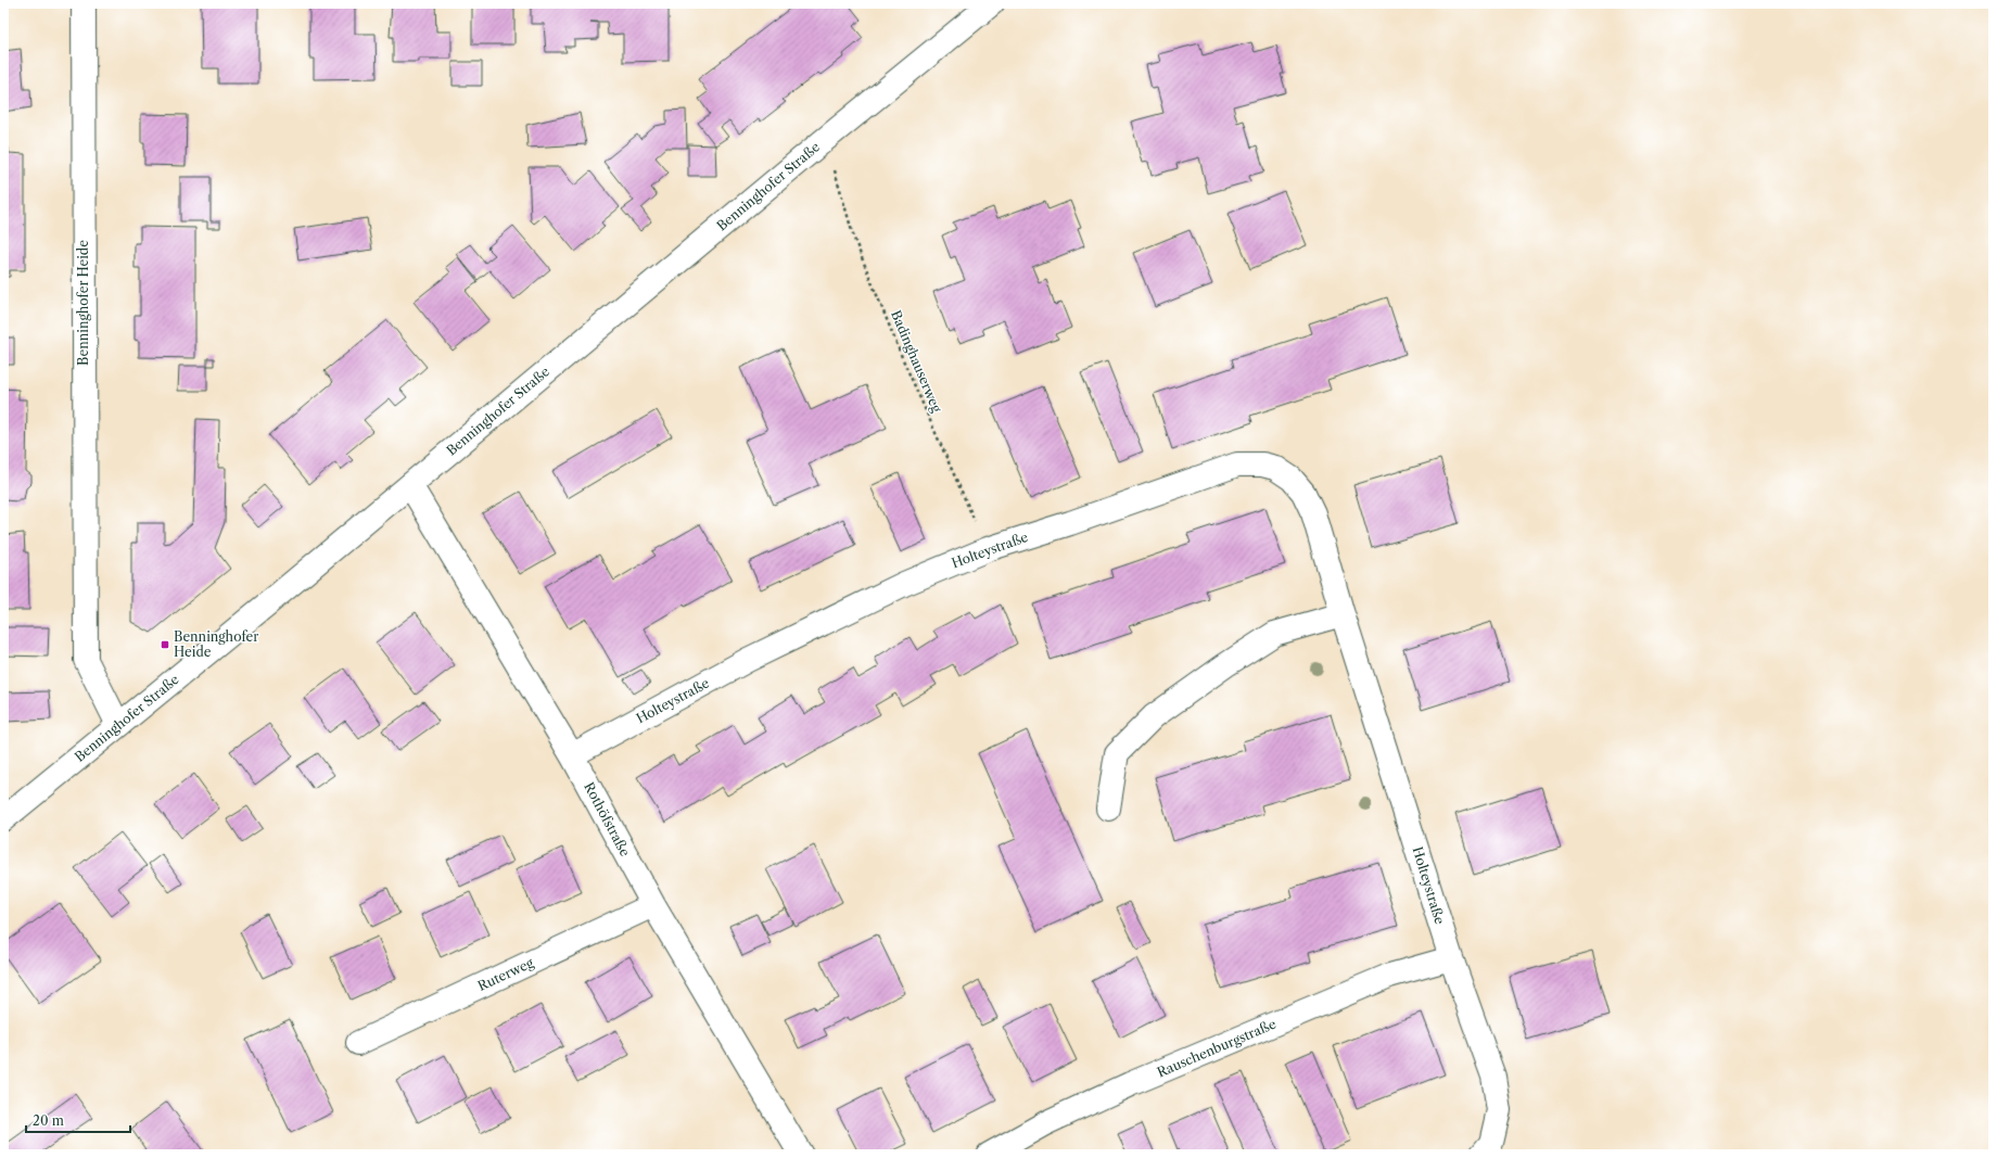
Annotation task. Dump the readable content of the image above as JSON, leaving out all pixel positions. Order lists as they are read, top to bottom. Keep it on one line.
{"streets":{"street":["Benninghofer Straße","Benninghofer Heide","Holteystraße","Rothöfstraße","Ruterweg","Rauschenburgstraße"],"path":["Badinghauserweg"]},"crossings":[["Benninghofer Straße","Benninghofer Heide"],["Benninghofer Straße","Rothöfstraße"],["Badinghauserweg","Holteystraße"],["Holteystraße","Rothöfstraße"],["Holteystraße","Rauschenburgstraße"],["Rothöfstraße","Ruterweg"]],"places":{"transit":["Benninghofer Heide"]},"scale_bar":"20 m"}
